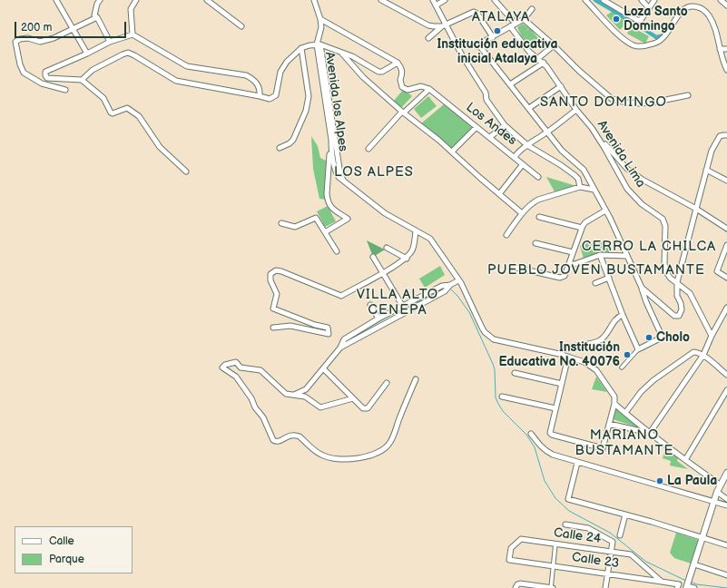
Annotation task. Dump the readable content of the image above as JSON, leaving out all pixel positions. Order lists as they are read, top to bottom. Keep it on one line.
{"streets":{"street":["Avenida los Alpes","Los Andes","Avenida Lima","Calle 24","Calle 23"]},"crossings":[["Calle 24","Calle 23"]],"districts":["ATALAYA","SANTO DOMINGO","LOS ALPES","CERRO LA CHILCA","PUEBLO JOVEN BUSTAMANTE","VILLA ALTO CENEPA","MARIANO BUSTAMANTE"],"places":["Loza Santo Domingo","Institución educativa inicial Atalaya","Cholo","Institución Educativa No. 40076","La Paula"],"legend":["Calle","Parque"],"scale_bar":"200 m"}
